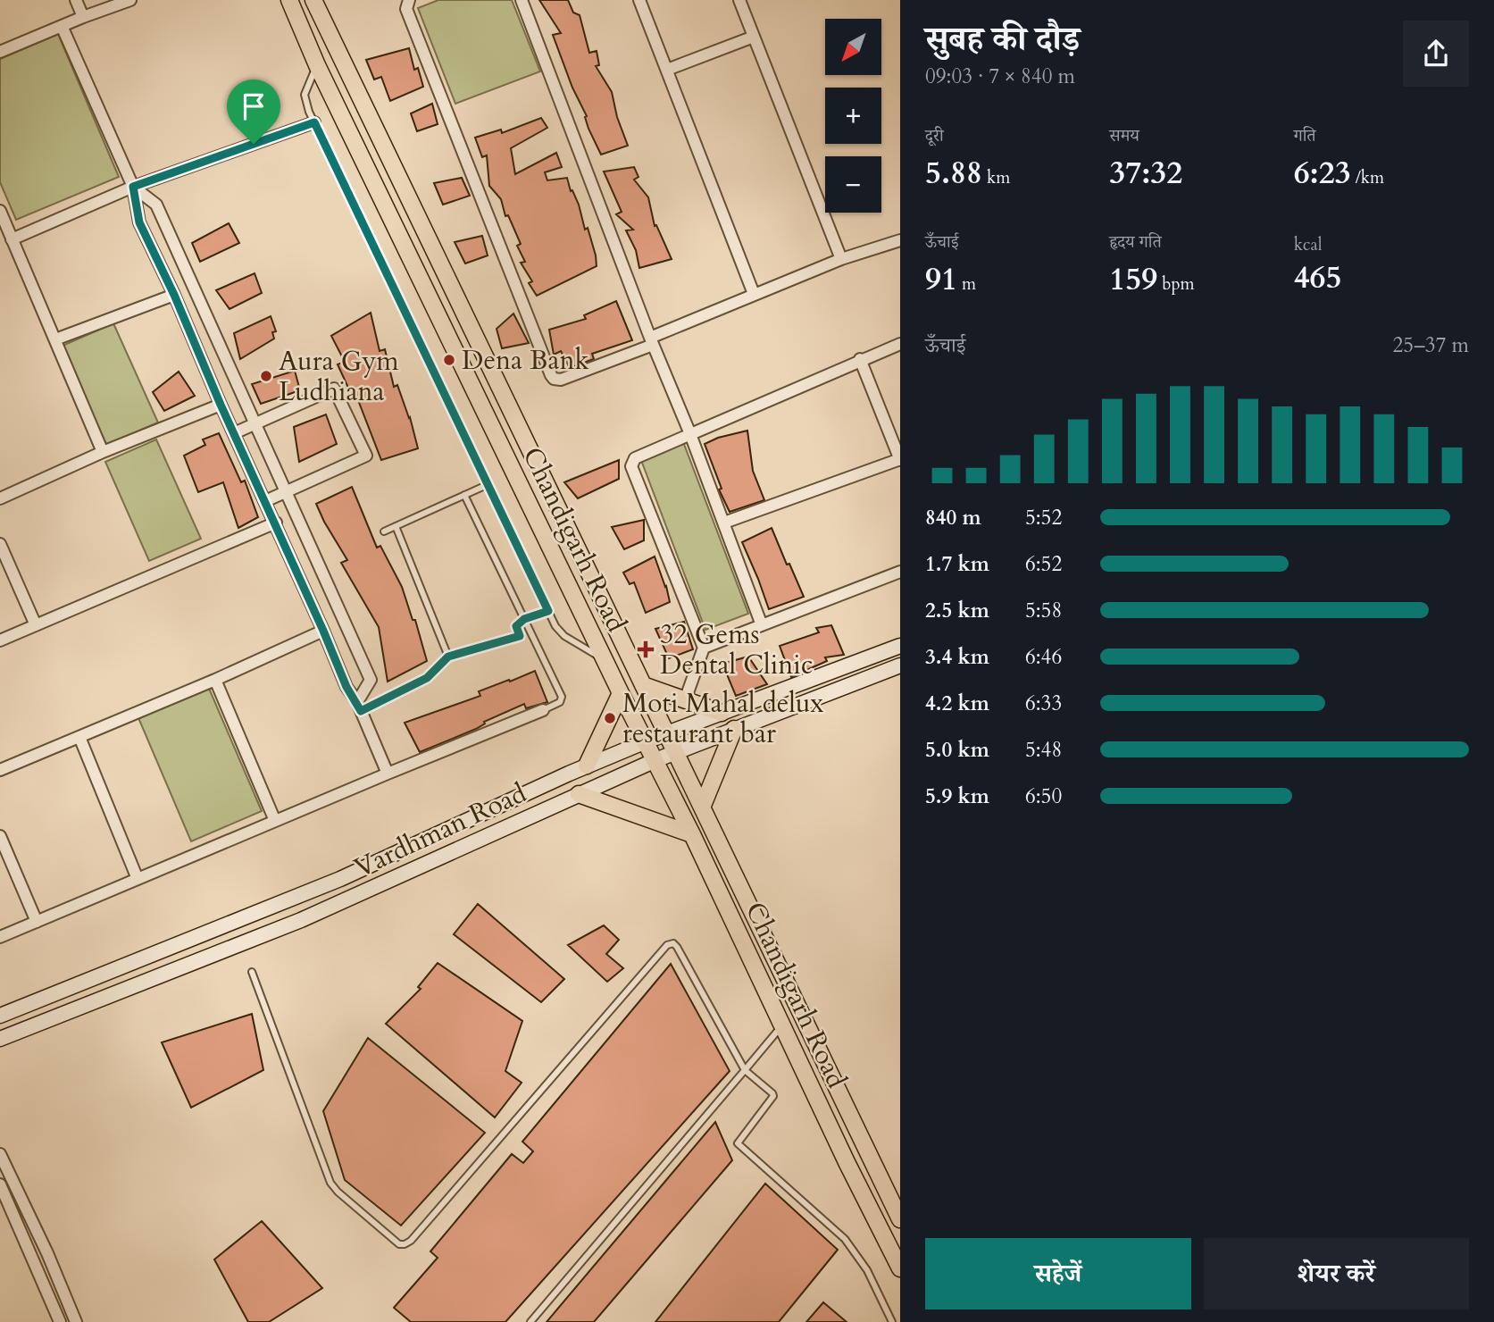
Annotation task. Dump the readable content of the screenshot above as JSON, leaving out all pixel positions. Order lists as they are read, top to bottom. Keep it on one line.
{"streets":{"main road":["Chandigarh Road"],"street":["Vardhman Road"]},"crossings":[["Chandigarh Road","Vardhman Road"]],"places":{"other":["Dena Bank","Aura Gym Ludhiana","Moti Mahal delux restaurant bar"],"health":["32 Gems Dental Clinic"]},"north":"bottom left","page":{"heading":["सुबह की दौड़","09:03 · 7 × 840 m"],"map_buttons":["+","−"],"stats":[["दूरी","5.88 km"],["समय","37:32"],["गति","6:23 /km"],["ऊँचाई","91 m"],["हृदय गति","159 bpm"],["kcal","465"]],"chart":["ऊँचाई","25–37 m"],"list":[{"name":"840 m","note":"5:52"},{"name":"1.7 km","note":"6:52"},{"name":"2.5 km","note":"5:58"},{"name":"3.4 km","note":"6:46"},{"name":"4.2 km","note":"6:33"},{"name":"5.0 km","note":"5:48"},{"name":"5.9 km","note":"6:50"}],"buttons":["सहेजें","शेयर करें"]}}
